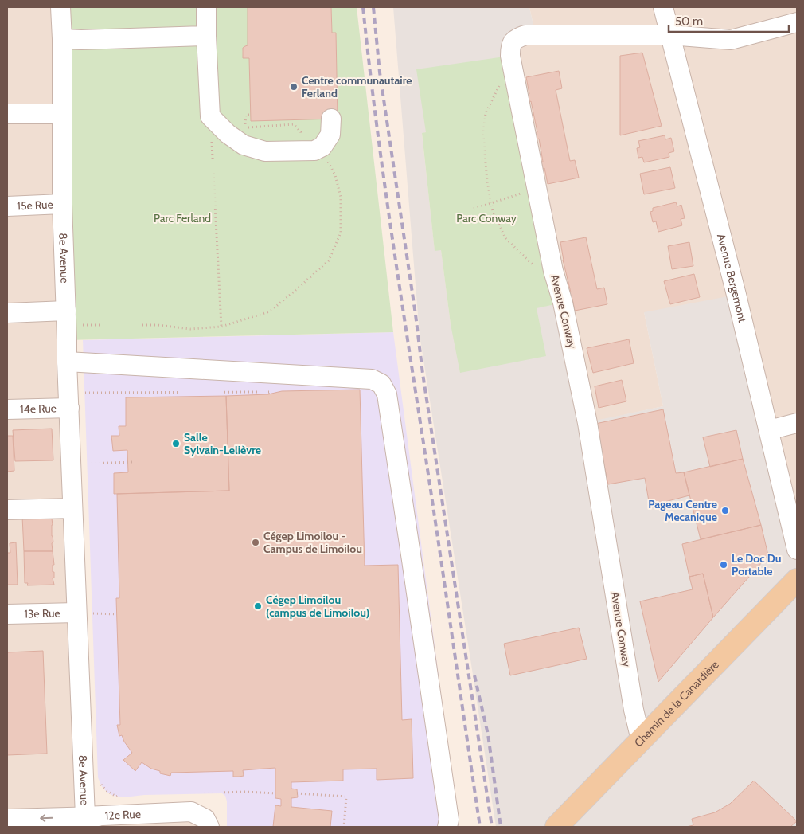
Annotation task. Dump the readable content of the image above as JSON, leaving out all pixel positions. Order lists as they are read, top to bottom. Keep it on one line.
{"streets":{"main road":["Chemin de la Canardière"],"street":["15e Rue","8e Avenue","Avenue Bergemont","Avenue Conway","14e Rue","13e Rue"]},"crossings":[["15e Rue","8e Avenue"],["8e Avenue","14e Rue"],["8e Avenue","13e Rue"],["Avenue Bergemont","Avenue Conway"],["Avenue Conway","Chemin de la Canardière"]],"parks":["Parc Ferland","Parc Conway"],"places":["Centre communautaire Ferland","Salle Sylvain-Lelièvre","Pageau Centre Mecanique","Cégep Limoilou - Campus de Limoilou","Le Doc Du Portable","Cégep Limoilou (campus de Limoilou)"],"scale_bar":"50 m"}
